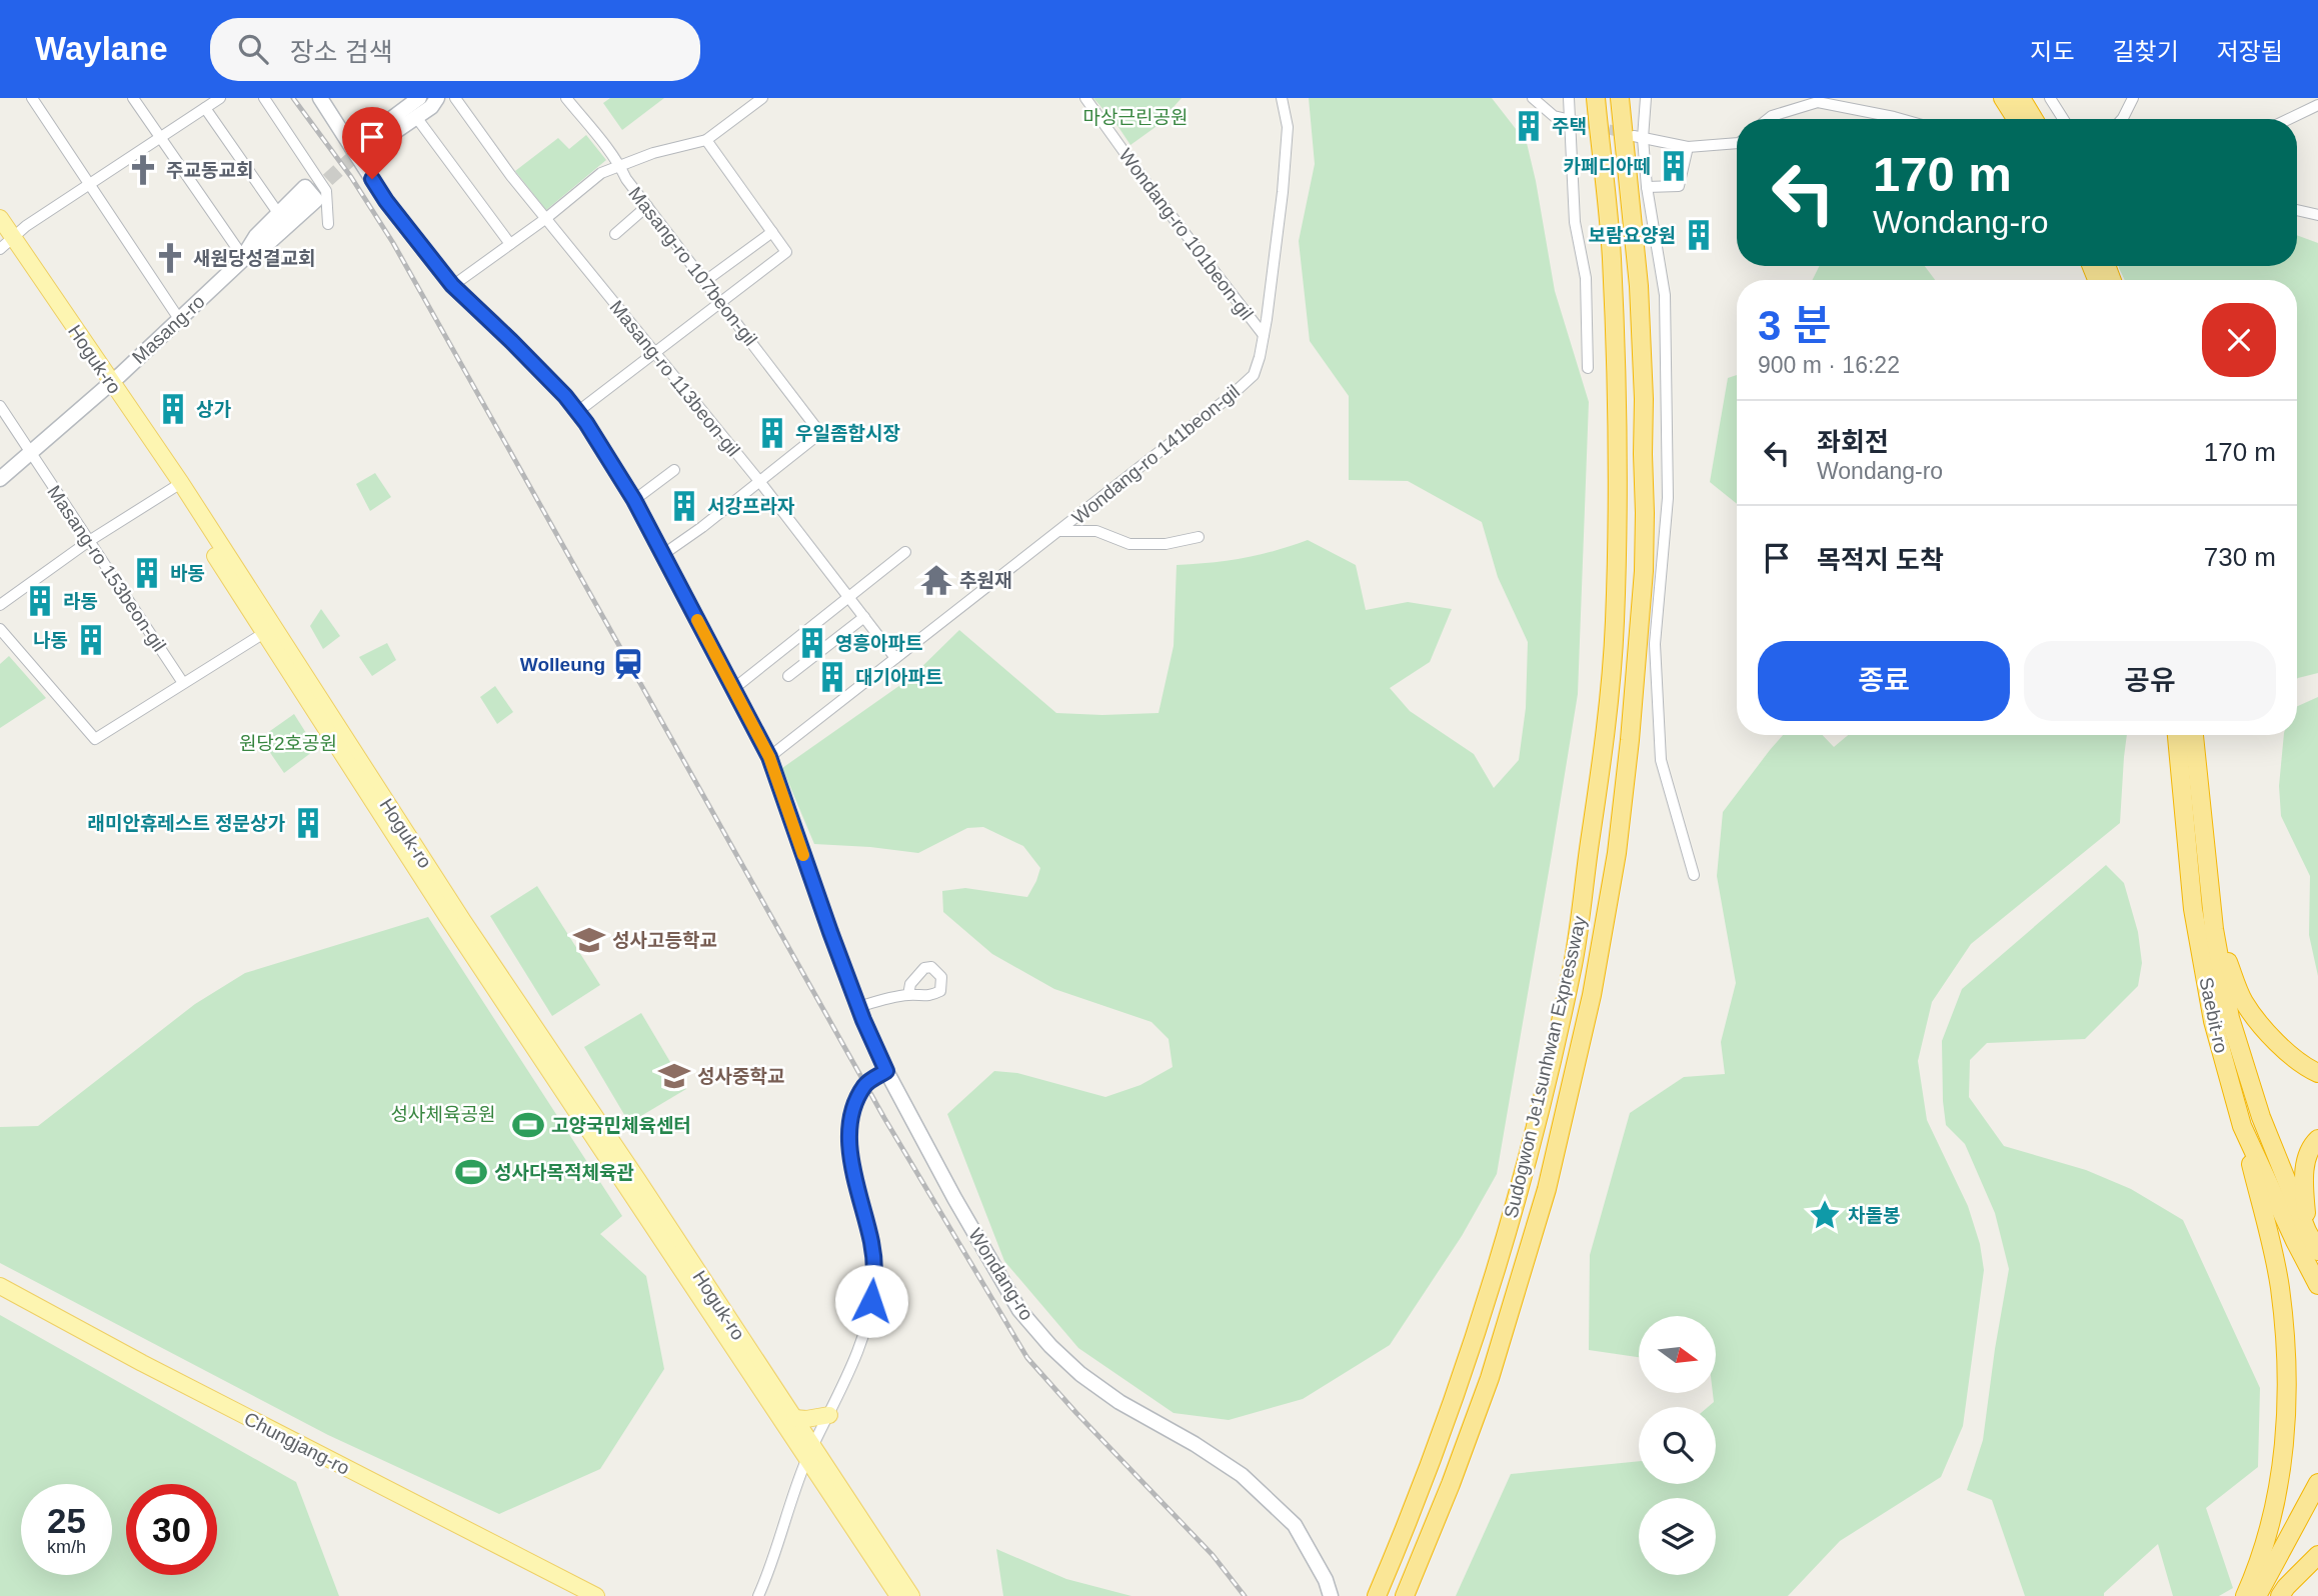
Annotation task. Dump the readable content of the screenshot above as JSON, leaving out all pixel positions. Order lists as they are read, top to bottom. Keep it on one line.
{"streets":{"highway":["Saebit-ro","Sudogwon Je1sunhwan Expressway"],"main road":["Masang-ro","Hoguk-ro","Wondang-ro","Chungjang-ro"],"street":["Wondang-ro 101beon-gil","Masang-ro 107beon-gil","Masang-ro 113beon-gil","Wondang-ro 141beon-gil","Masang-ro 153beon-gil"]},"crossings":[["Wondang-ro 101beon-gil","Wondang-ro 141beon-gil"],["Masang-ro 107beon-gil","Masang-ro 113beon-gil"],["Masang-ro","Hoguk-ro"],["Masang-ro","Masang-ro 153beon-gil"],["Masang-ro 113beon-gil","Wondang-ro 141beon-gil"],["Wondang-ro 141beon-gil","Wondang-ro"]],"parks":["마상근린공원","원당2호공원","성사체육공원"],"places":{"building":["주택","카페디아떼","보람요양원","상가","우일좀합시장","서강프라자","바동","라동","나동","영흥아파트","대기아파트","래미안휴레스트 정문상가"],"church":["주교동교회","새원당성결교회"],"temple":["추원재"],"station":["Wolleung"],"school or university":["성사고등학교","성사중학교"],"sports":["고양국민체육센터","성사다목적체육관"],"place":["차돌봉"]},"north":"right","page":{"header":"Waylane","search":"장소 검색","nav":["지도","길찾기","저장됨"],"turn":["170 m","Wondang-ro"],"heading":["3 분","900 m · 16:22"],"list":[{"name":"좌회전","note":"Wondang-ro","value":"170 m"},{"name":"목적지 도착","value":"730 m"}],"buttons":["종료","공유"],"speed":"25 km/h","limit":"30"}}
